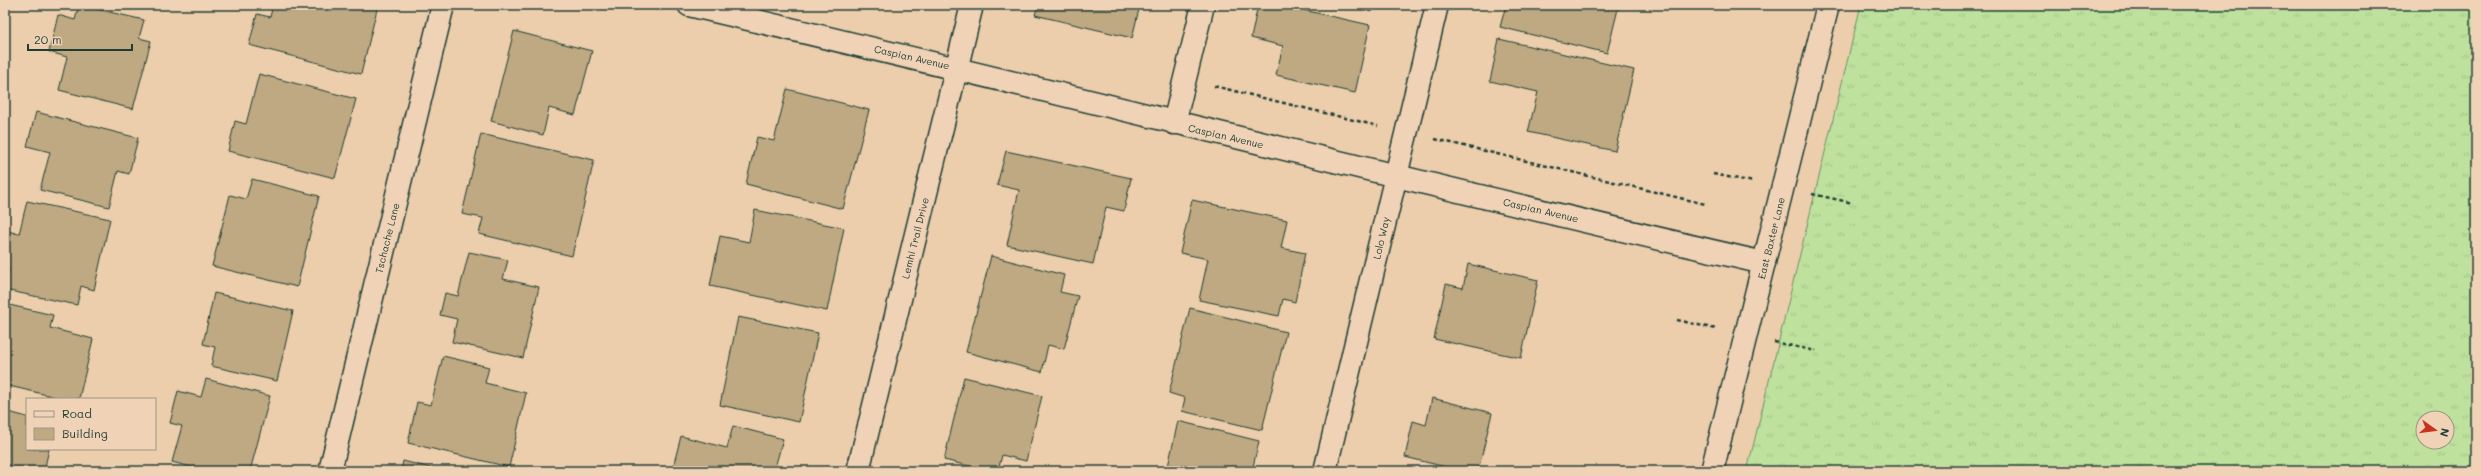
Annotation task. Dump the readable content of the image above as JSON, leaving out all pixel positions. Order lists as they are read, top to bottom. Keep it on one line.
{"streets":{"street":["Caspian Avenue","Tschache Lane","Lemhi Trail Drive","Lolo Way","East Baxter Lane"]},"crossings":[["Caspian Avenue","Lemhi Trail Drive"],["Caspian Avenue","Lolo Way"],["Caspian Avenue","East Baxter Lane"]],"legend":["Road","Building"],"scale_bar":"20 m","north":"right"}
